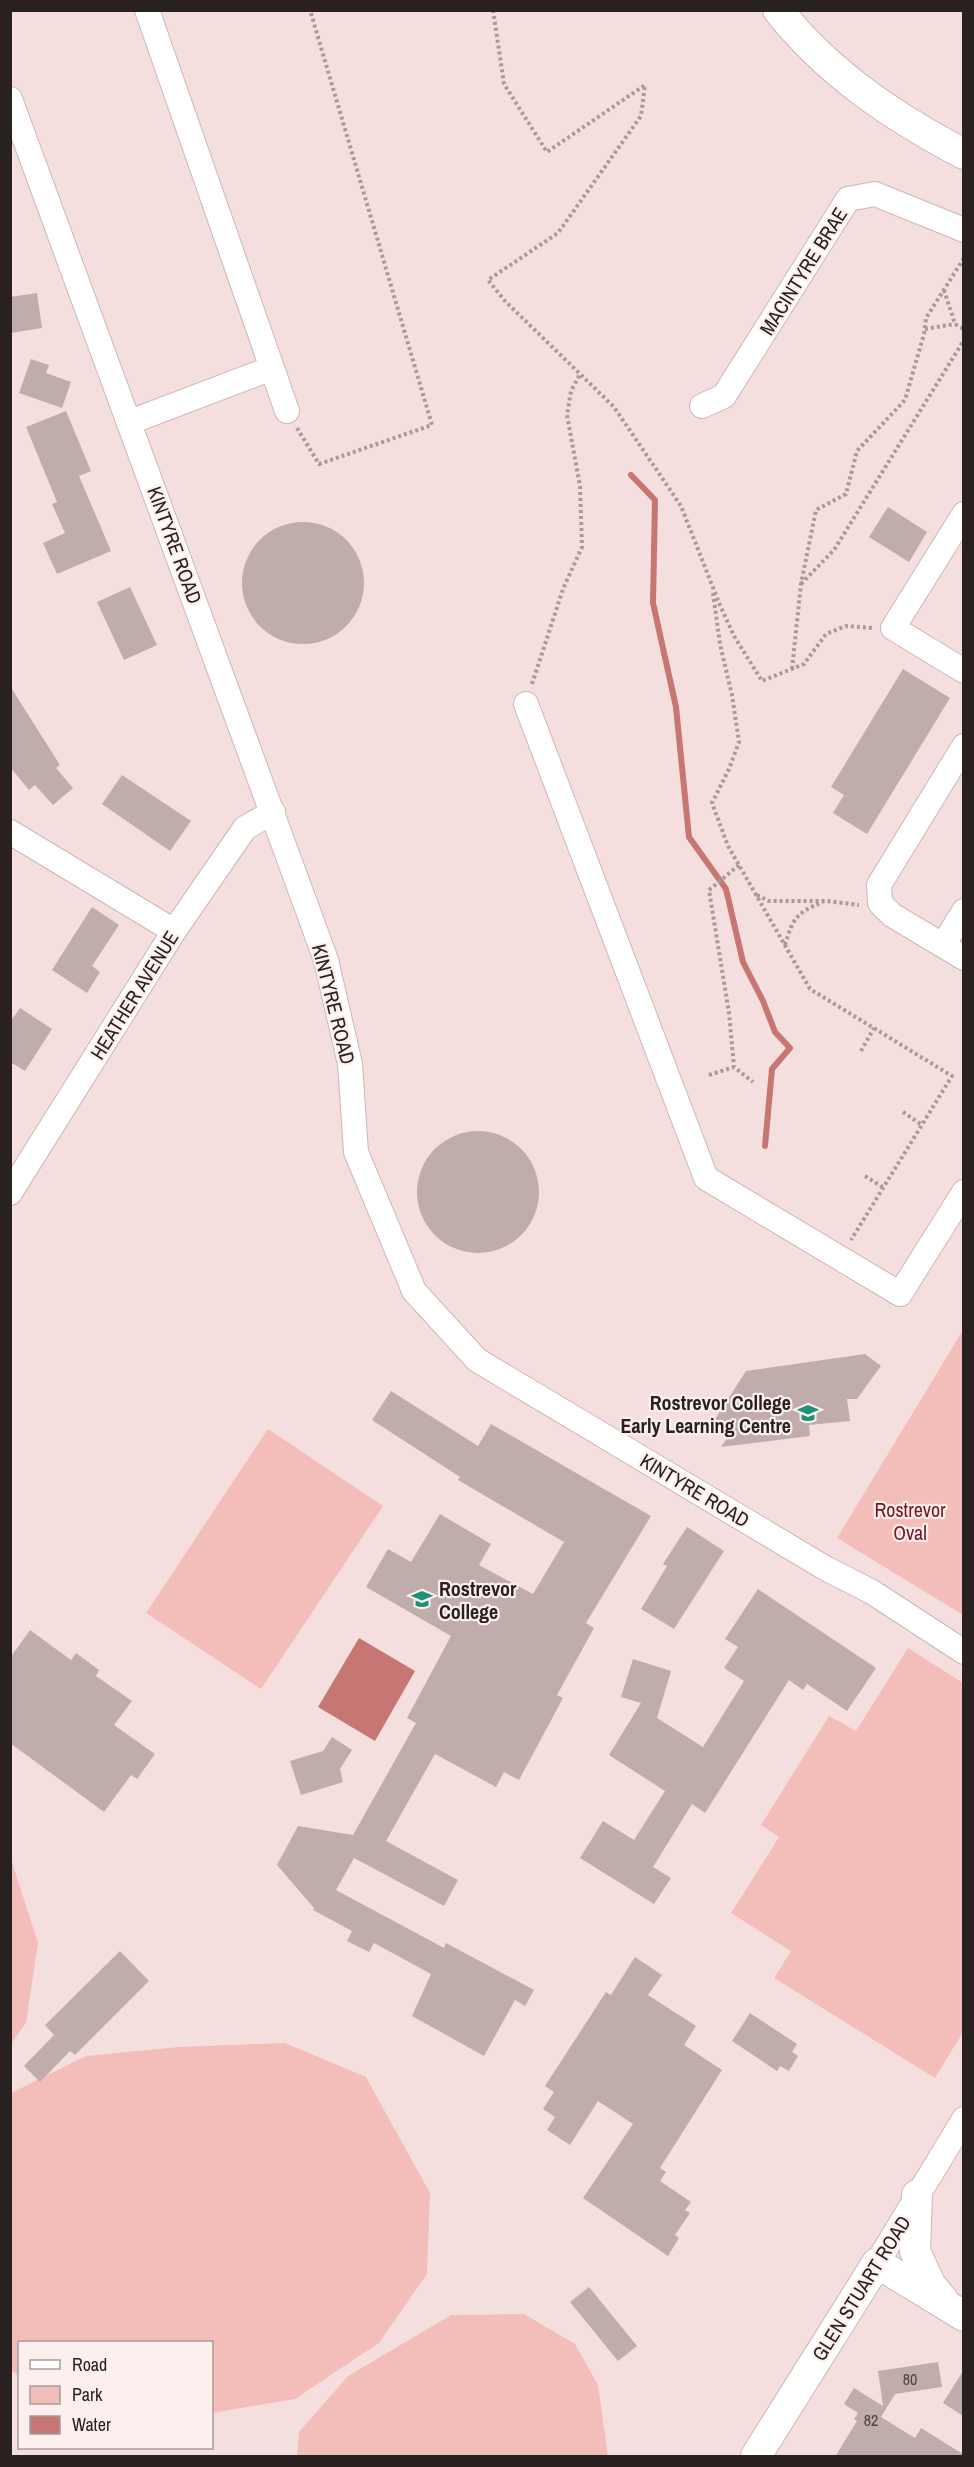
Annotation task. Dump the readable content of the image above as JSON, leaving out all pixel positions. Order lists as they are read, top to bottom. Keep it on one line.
{"streets":{"main road":["GLEN STUART ROAD"],"street":["MACINTYRE BRAE","KINTYRE ROAD","HEATHER AVENUE"]},"crossings":[["KINTYRE ROAD","HEATHER AVENUE"]],"parks":["Rostrevor Oval"],"places":{"school or university":["Rostrevor College Early Learning Centre","Rostrevor College"]},"house_numbers":["80","82"],"legend":["Road","Park","Water"]}
